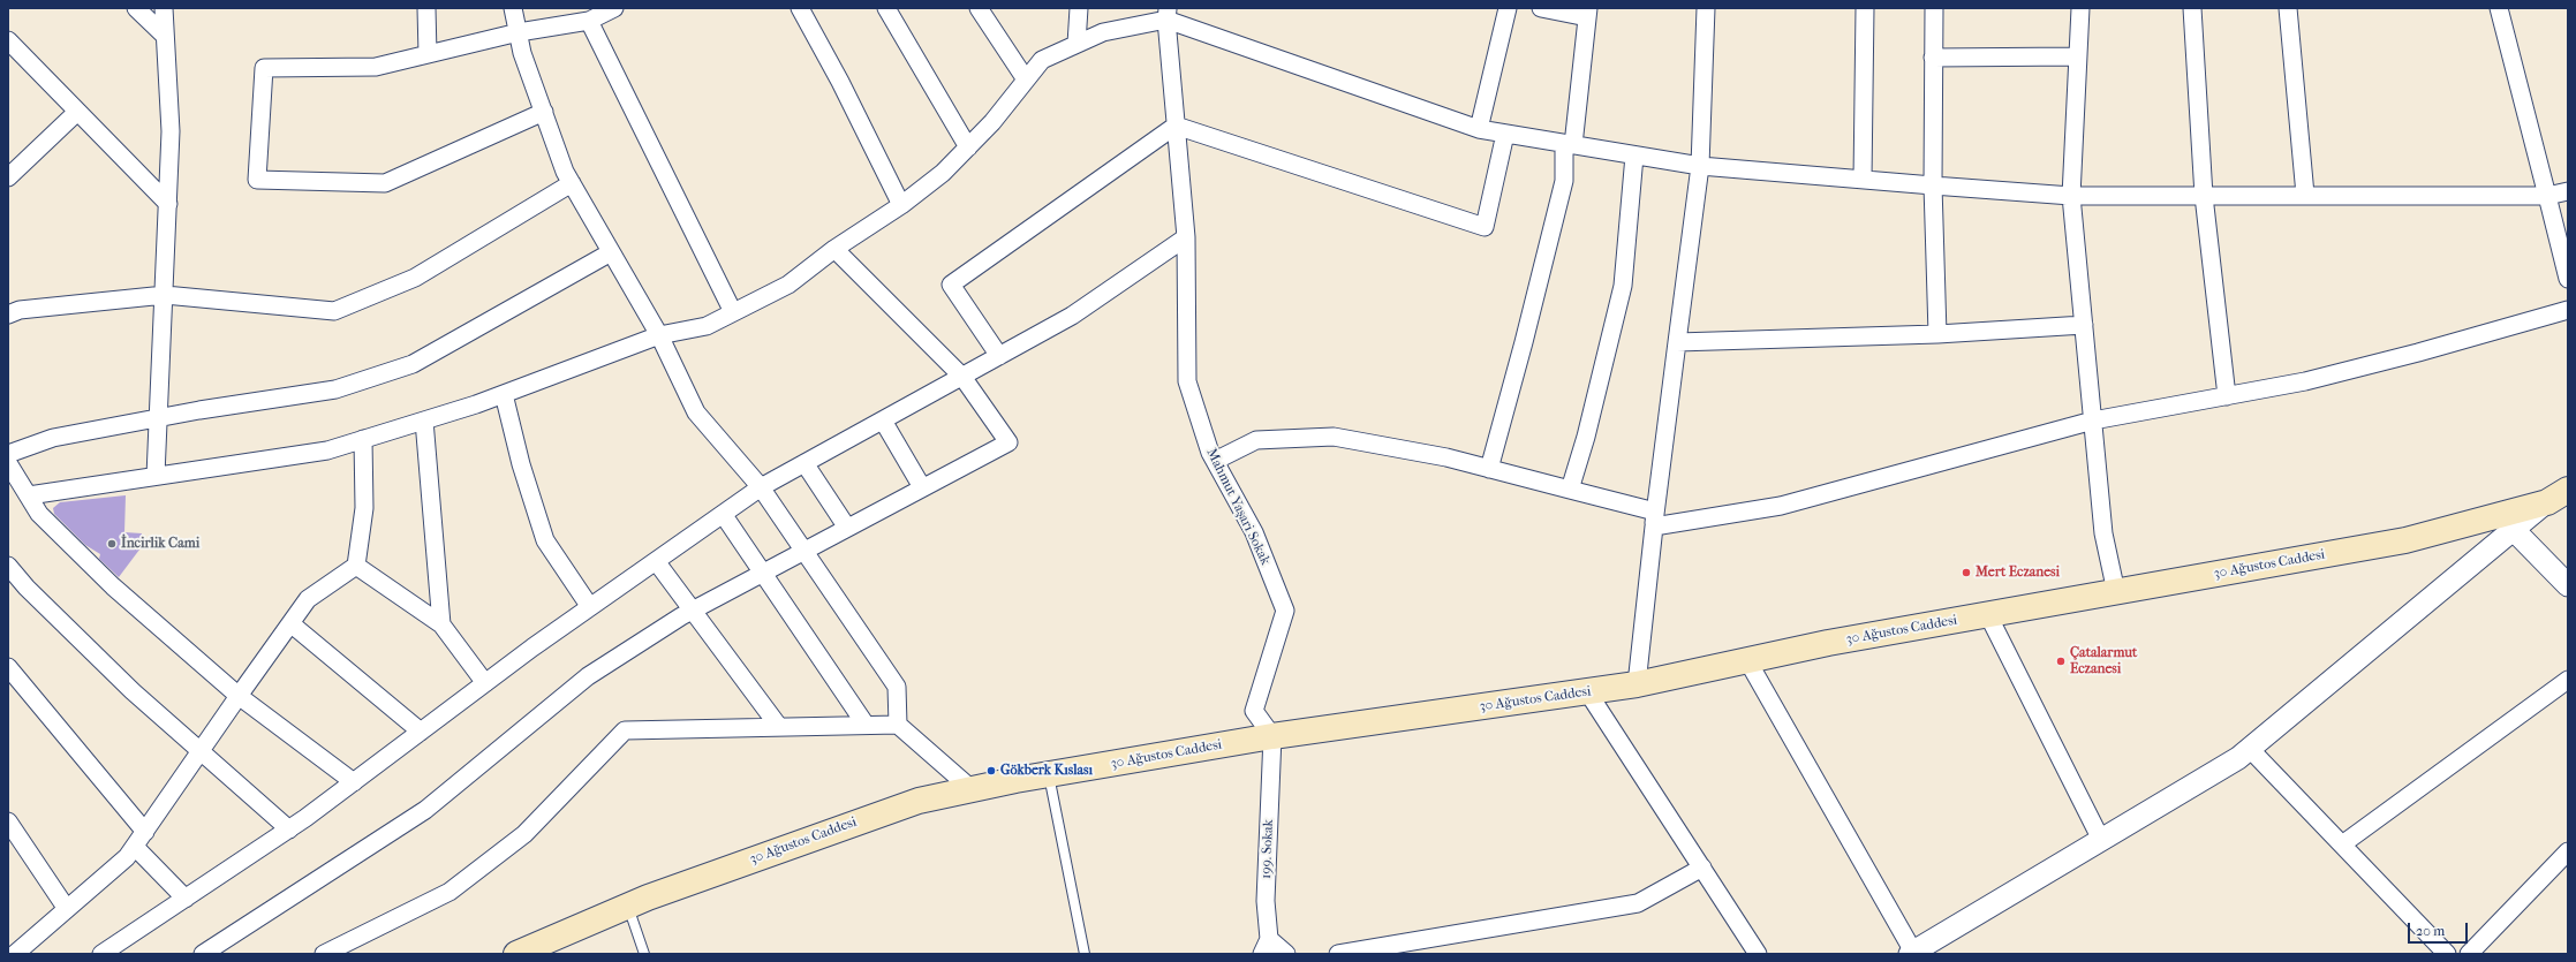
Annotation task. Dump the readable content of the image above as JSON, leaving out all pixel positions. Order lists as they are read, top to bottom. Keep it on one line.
{"streets":{"main road":["30 Ağustos Caddesi"],"street":["Mahmut Yaşari Sokak","199. Sokak"]},"crossings":[["Mahmut Yaşari Sokak","30 Ağustos Caddesi"],["Mahmut Yaşari Sokak","199. Sokak"],["30 Ağustos Caddesi","199. Sokak"]],"places":["İncirlik Cami","Mert Eczanesi","Çatalarmut Eczanesi","Gökberk Kıslası"],"scale_bar":"20 m"}
